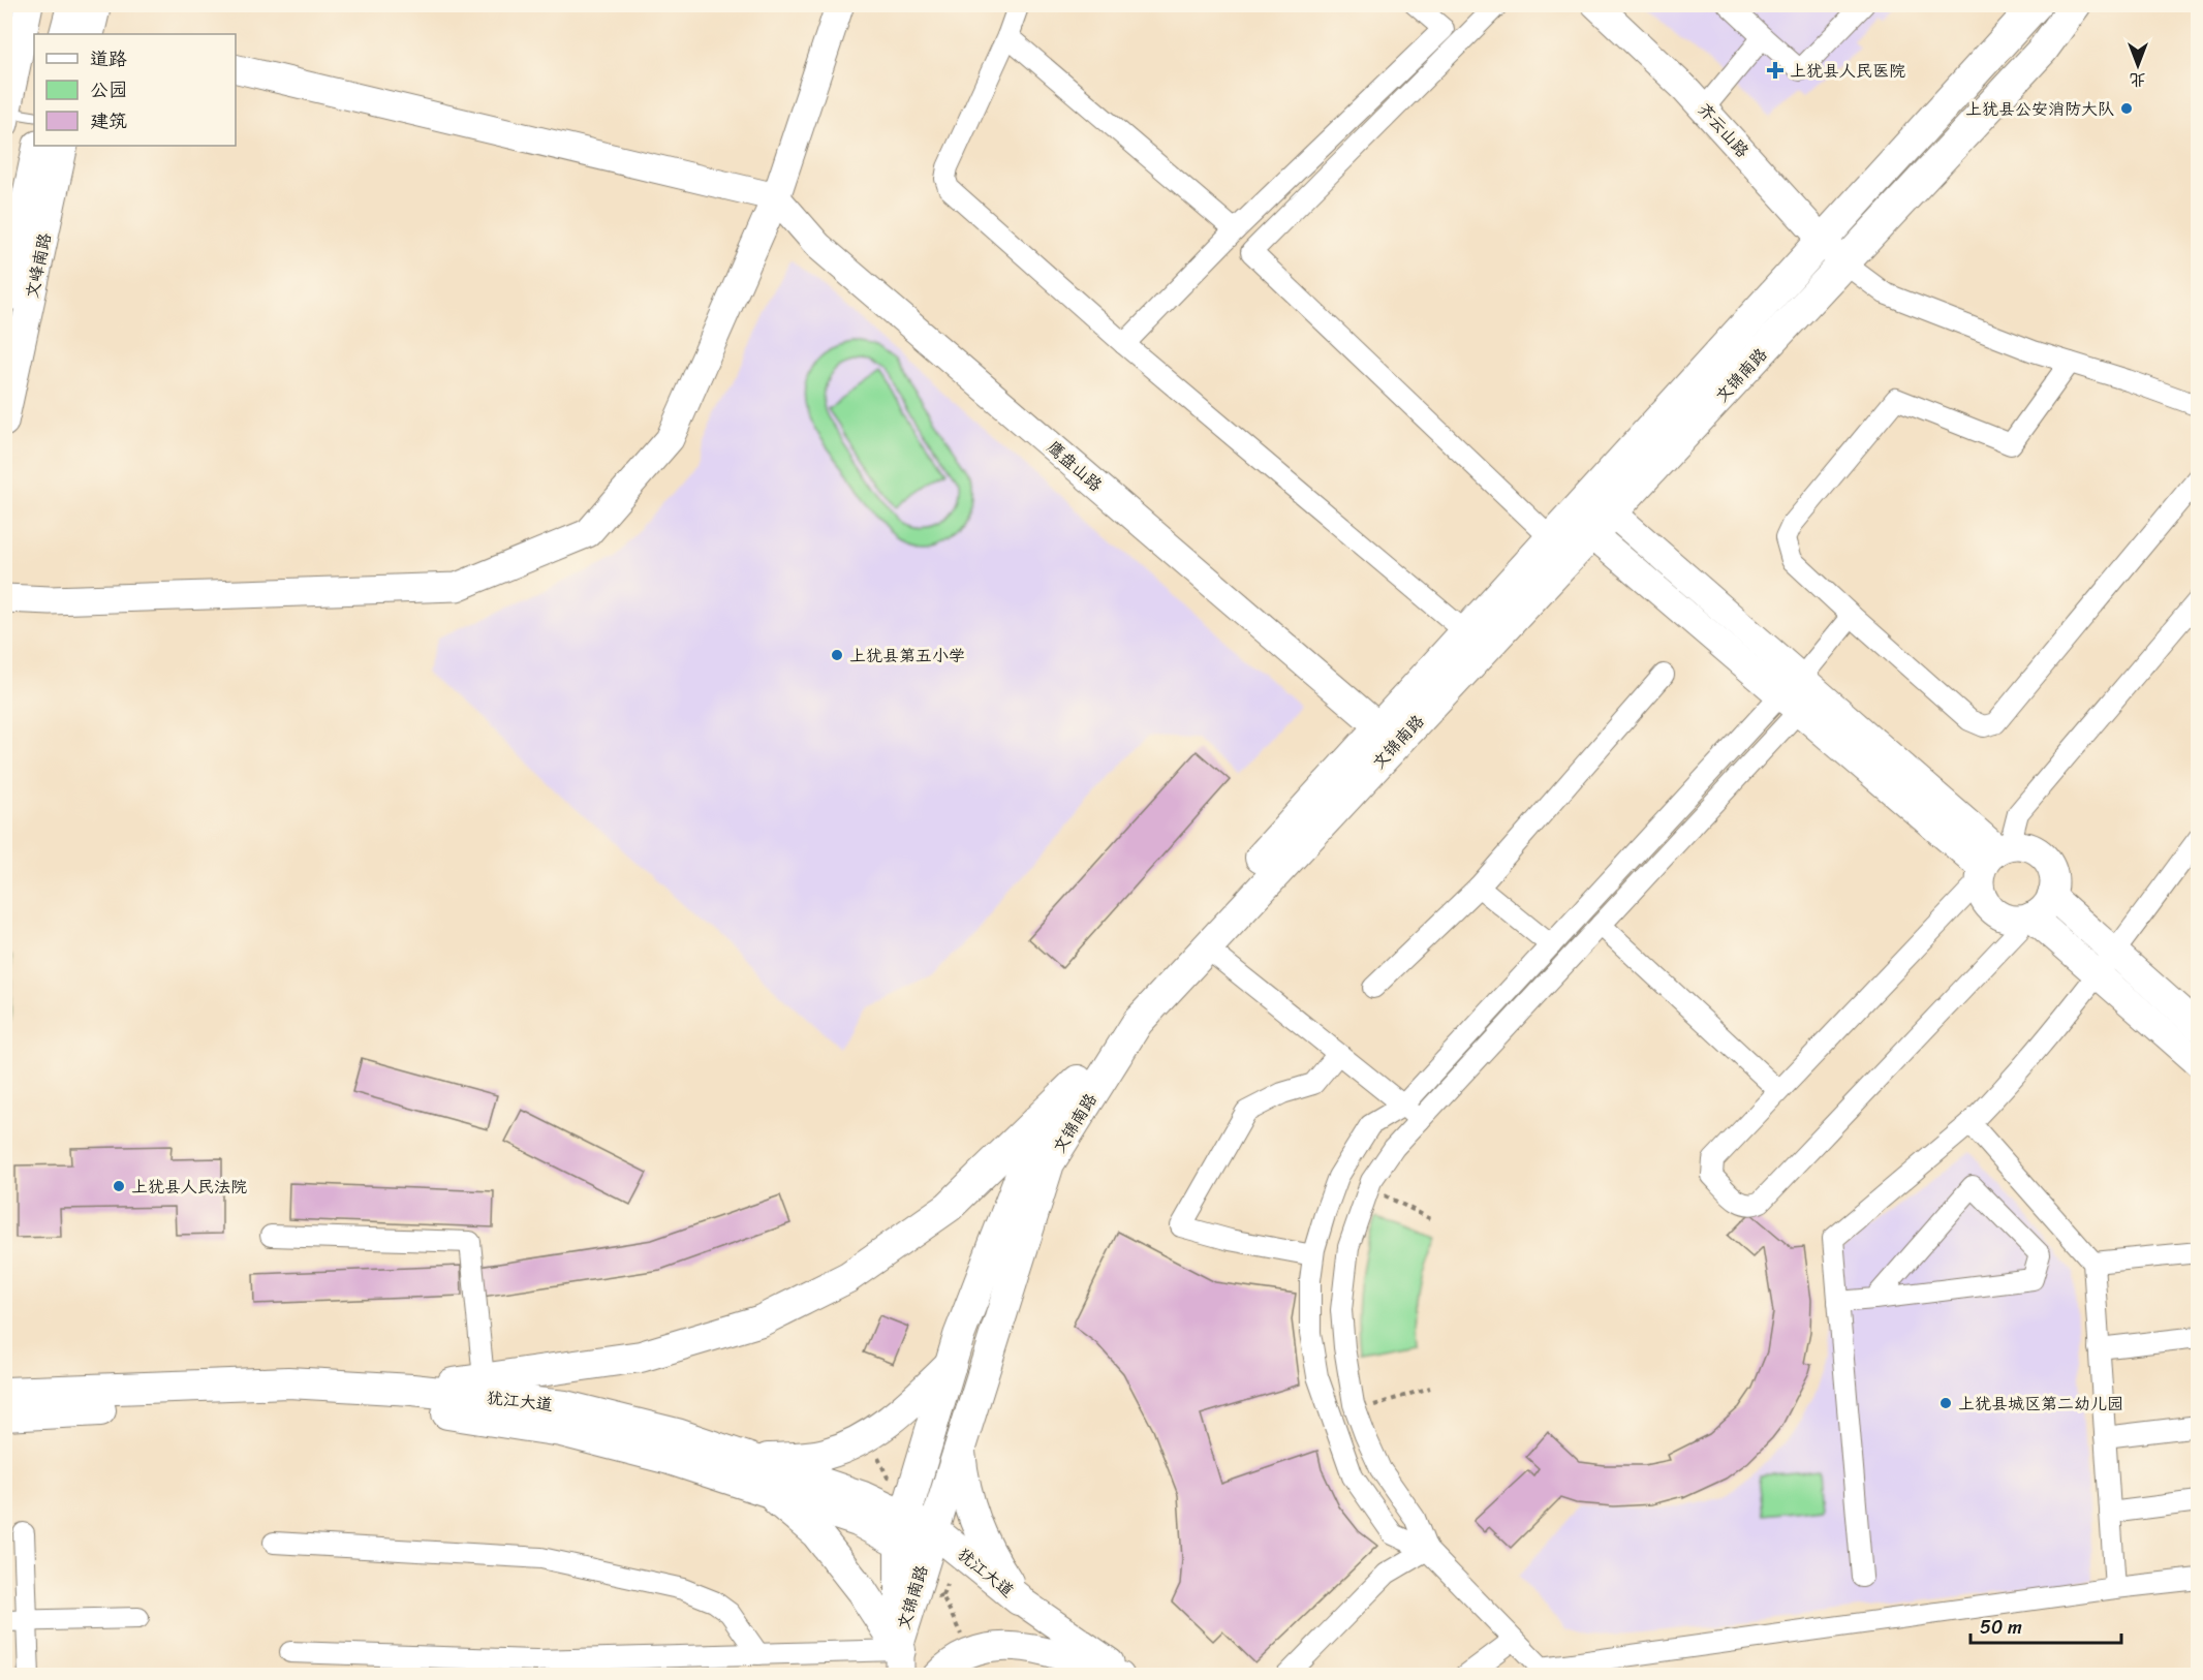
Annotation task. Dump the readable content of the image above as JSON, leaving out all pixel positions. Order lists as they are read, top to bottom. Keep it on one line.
{"streets":{"main road":["文锦南路","犹江大道"],"street":["齐云山路","文峰南路","鹰盘山路"]},"crossings":[["齐云山路","文锦南路"],["文锦南路","鹰盘山路"],["文锦南路","犹江大道"]],"places":{"health":["上犹县人民医院"],"other":["上犹县公安消防大队","上犹县第五小学","上犹县人民法院","上犹县城区第二幼儿园"]},"legend":["道路","公园","建筑"],"scale_bar":"50 m","north":"bottom"}
